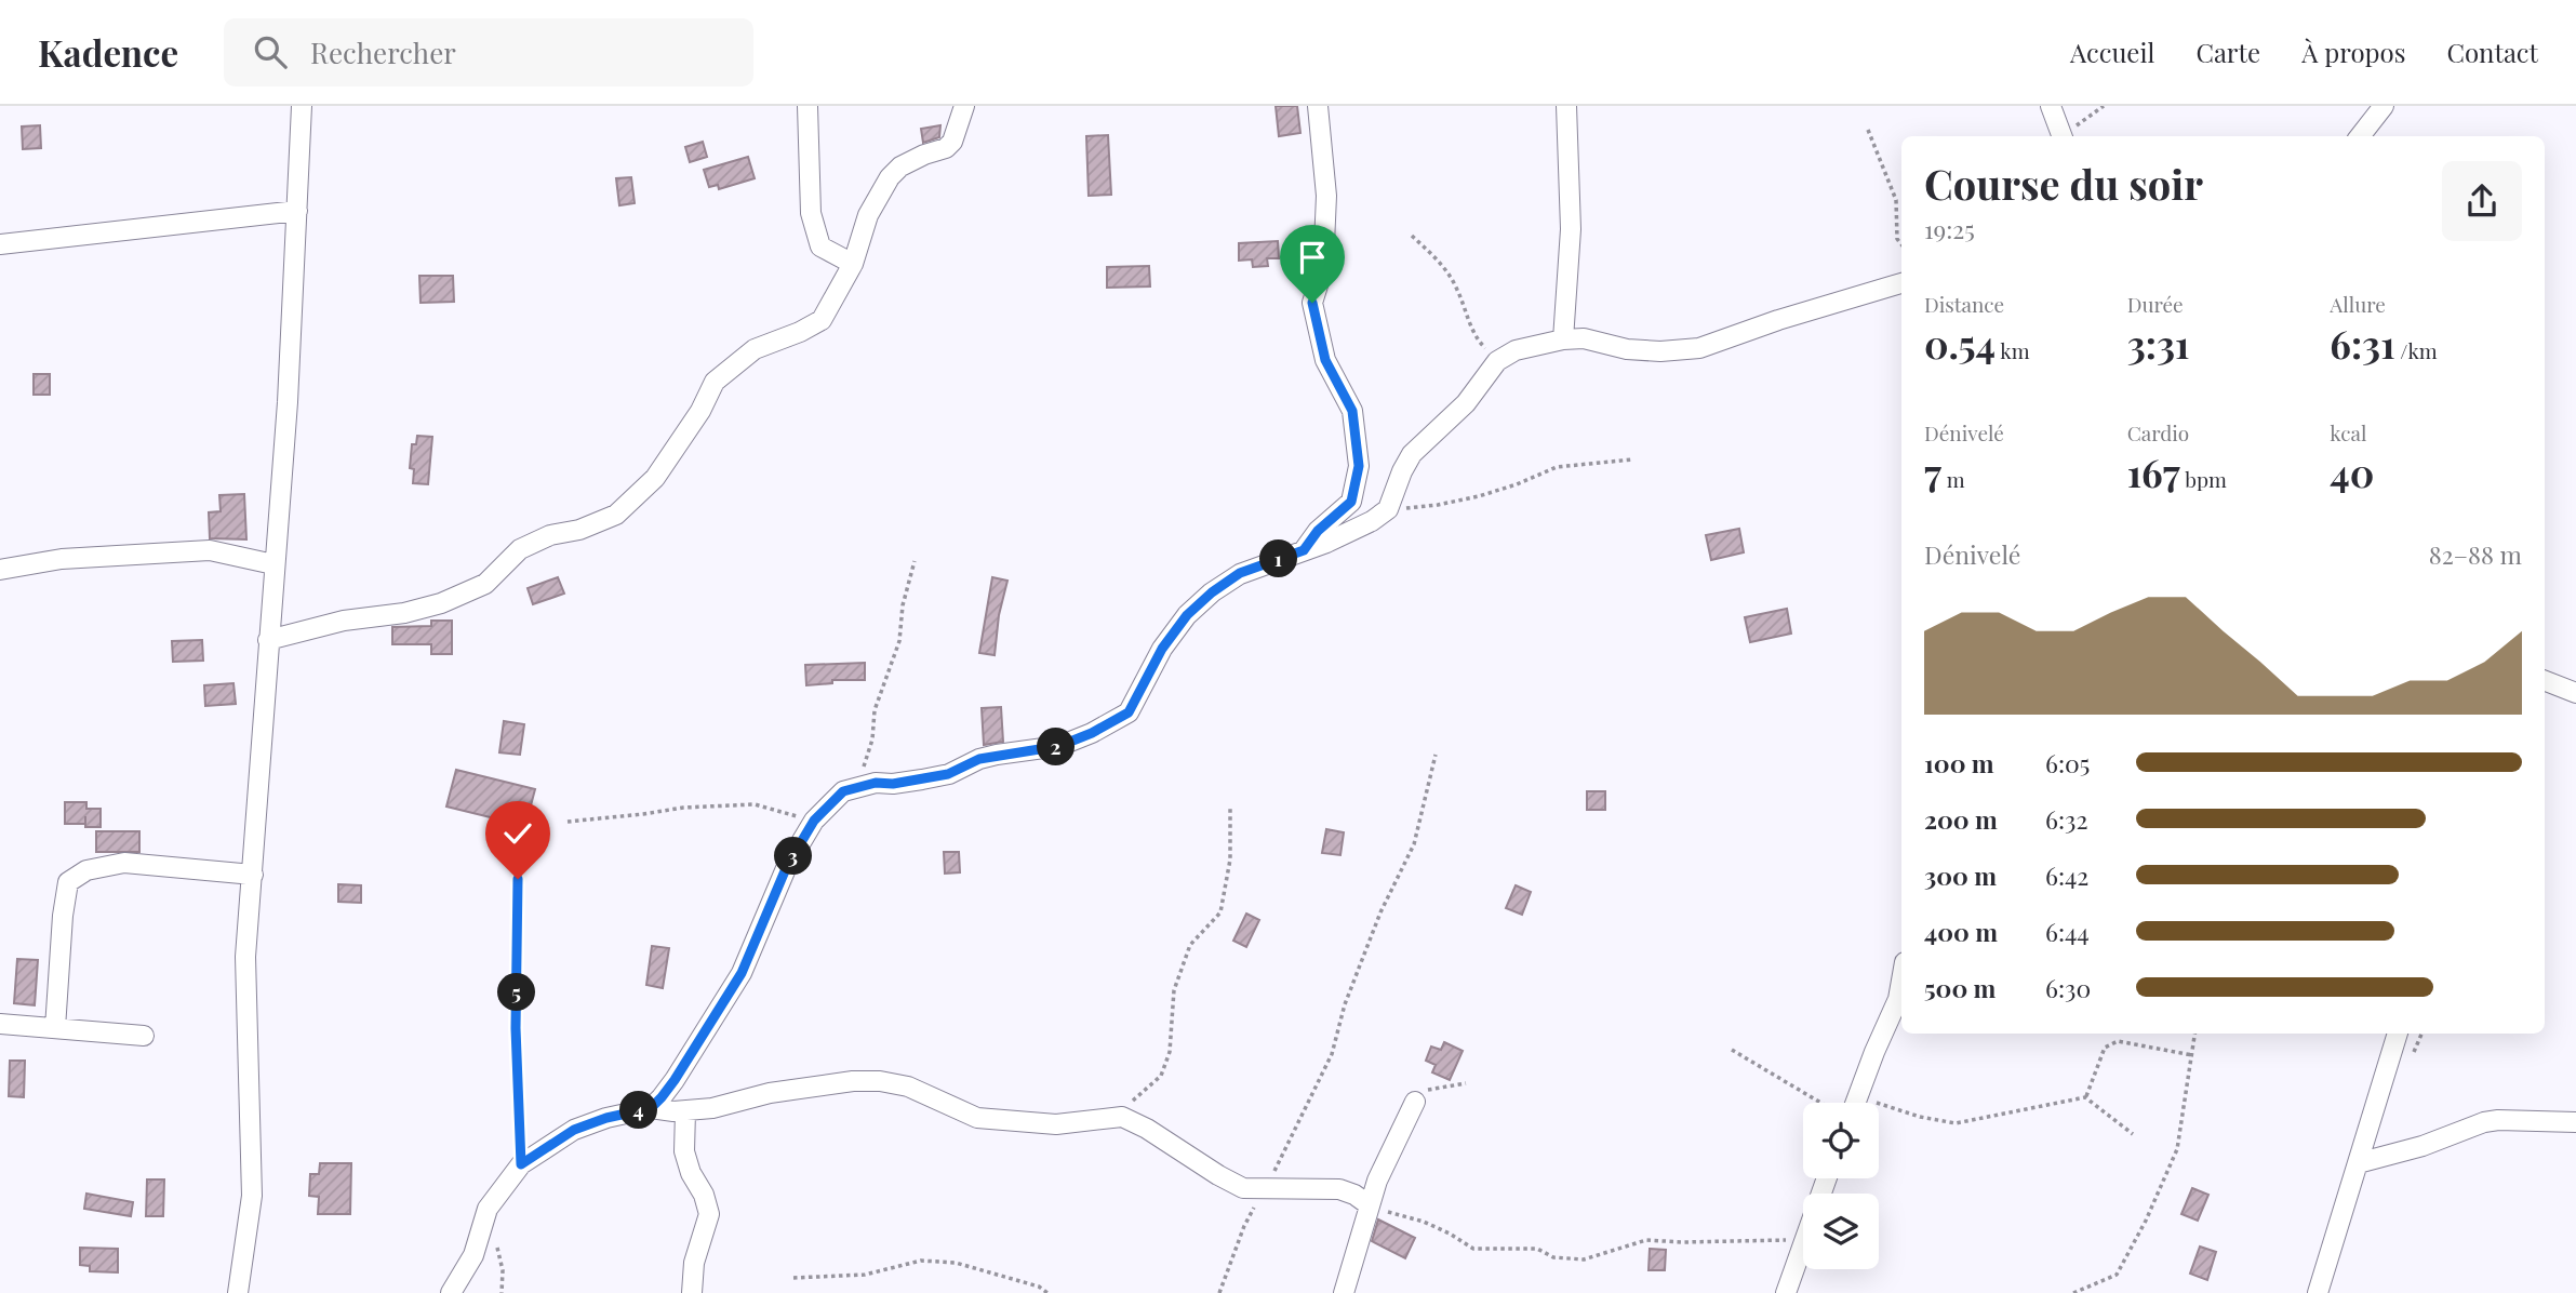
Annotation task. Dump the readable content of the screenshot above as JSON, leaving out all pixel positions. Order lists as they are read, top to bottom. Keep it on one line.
{"page":{"header":"Kadence","search":"Rechercher","nav":["Accueil","Carte","À propos","Contact"],"heading":["Course du soir","19:25"],"stats":[["Distance","0.54 km"],["Durée","3:31"],["Allure","6:31 /km"],["Dénivelé","7 m"],["Cardio","167 bpm"],["kcal","40"]],"chart":["Dénivelé","82–88 m"],"pins":["1","2","3","5","4"],"list":[{"name":"100 m","note":"6:05"},{"name":"200 m","note":"6:32"},{"name":"300 m","note":"6:42"},{"name":"400 m","note":"6:44"},{"name":"500 m","note":"6:30"}]}}
